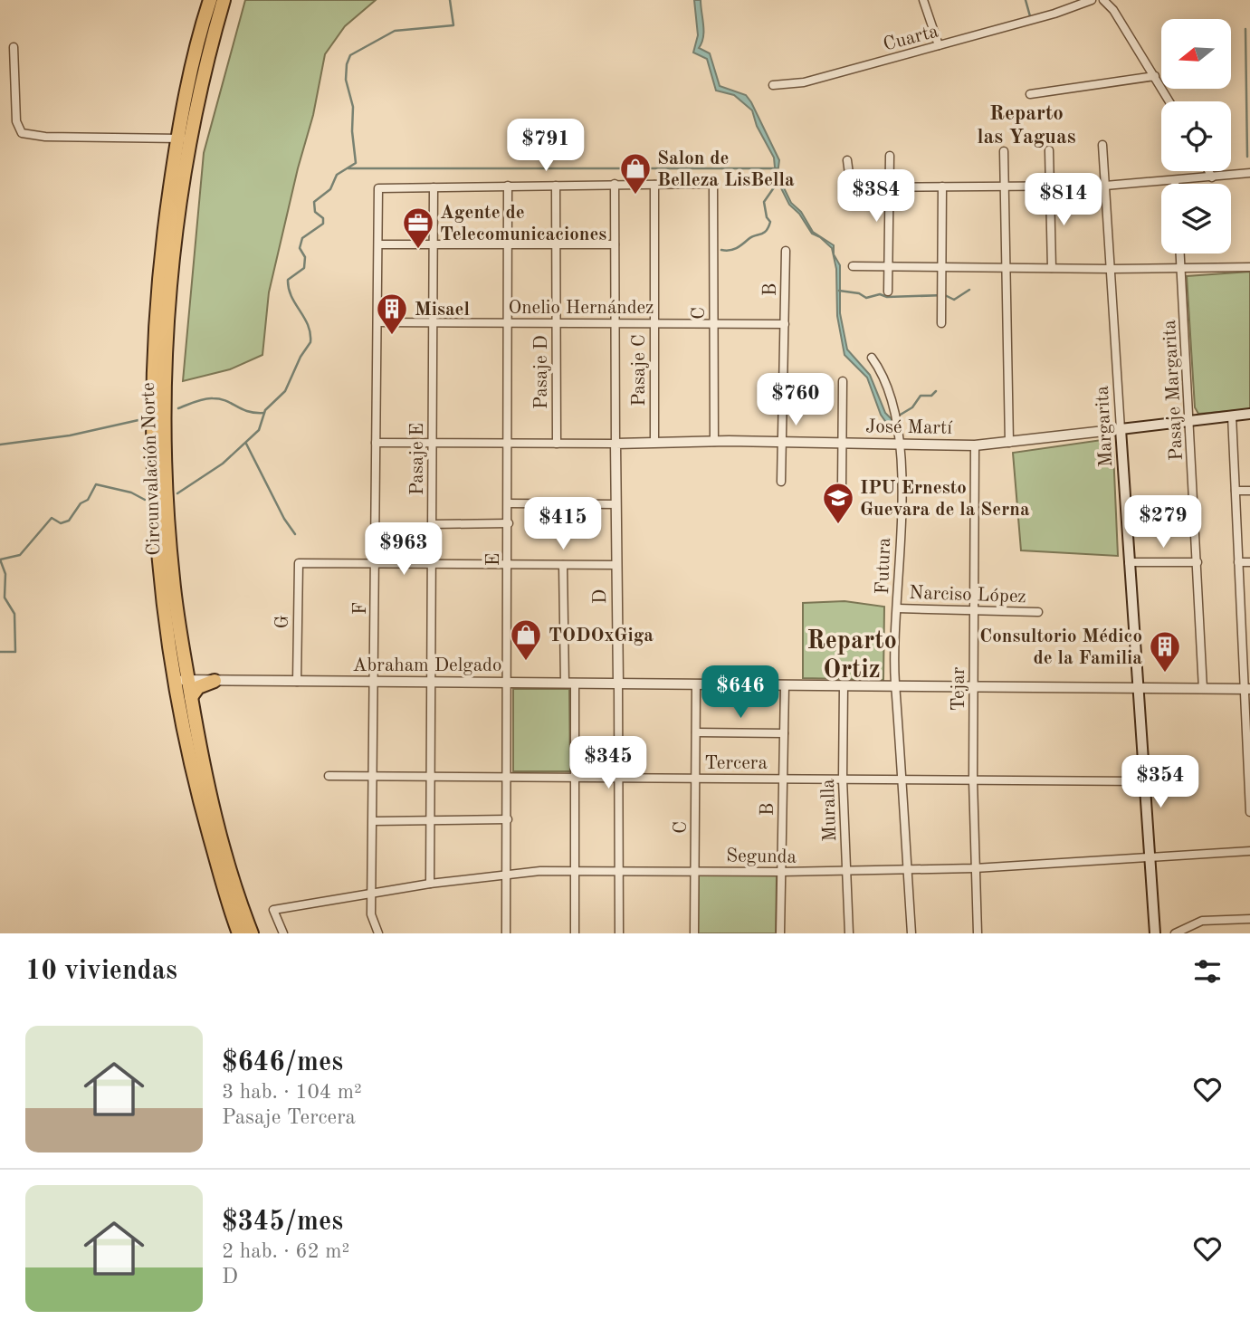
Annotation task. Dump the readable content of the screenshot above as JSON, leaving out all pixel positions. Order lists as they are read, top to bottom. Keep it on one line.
{"streets":{"highway":["Circunvalación Norte"],"main road":["José Martí","Margarita"],"street":["Cuarta","B","Onelio Hernández","C","Pasaje C","Pasaje D","Pasaje Margarita","Pasaje E","E","Futura","Narciso López","D","F","G","Abraham Delgado","Tejar","Tercera","Muralla","Segunda"]},"crossings":[["B","Onelio Hernández"],["B","José Martí"],["B","Abraham Delgado"],["B","Tercera"],["B","Segunda"],["Onelio Hernández","C"],["Onelio Hernández","Pasaje C"],["Onelio Hernández","Pasaje D"],["Onelio Hernández","Pasaje E"],["Onelio Hernández","E"],["Onelio Hernández","D"],["Onelio Hernández","F"],["C","Pasaje C"],["C","José Martí"],["C","Abraham Delgado"],["C","Tercera"],["C","Segunda"],["Pasaje C","José Martí"],["Pasaje D","José Martí"],["Pasaje Margarita","José Martí"],["Pasaje Margarita","Abraham Delgado"],["José Martí","Margarita"],["José Martí","Pasaje E"],["José Martí","E"],["José Martí","Futura"],["José Martí","D"],["José Martí","F"],["José Martí","Tejar"],["Margarita","Abraham Delgado"],["Margarita","Tercera"],["Margarita","Segunda"],["Pasaje E","F"],["Pasaje E","Abraham Delgado"],["Pasaje E","Tercera"],["Pasaje E","Segunda"],["Circunvalación Norte","Abraham Delgado"],["E","Abraham Delgado"],["E","Tercera"],["E","Segunda"],["Futura","Narciso López"],["Futura","Abraham Delgado"],["Futura","Tercera"],["Futura","Segunda"],["Narciso López","Tejar"],["D","Abraham Delgado"],["D","Tercera"],["D","Segunda"],["F","G"],["F","Abraham Delgado"],["F","Tercera"],["F","Segunda"],["G","Abraham Delgado"],["Abraham Delgado","Tejar"],["Abraham Delgado","Muralla"],["Tejar","Tercera"],["Tejar","Segunda"],["Tercera","Muralla"],["Muralla","Segunda"]],"districts":["Reparto las Yaguas","Reparto Ortiz"],"places":{"shop":["Salon de Belleza LisBella","TODOxGiga"],"office":["Agente de Telecomunicaciones"],"building":["Misael","Consultorio Médico de la Familia"],"school or university":["IPU Ernesto Guevara de la Serna"]},"north":"left","page":{"price":["$791","$384","$814","$760","$279","$415","$963","$646","$345","$354"],"heading":"10 viviendas","list":[{"name":"$646/mes","note":"3 hab. · 104 m² · Pasaje Tercera"},{"name":"$345/mes","note":"2 hab. · 62 m² · D"}]}}
